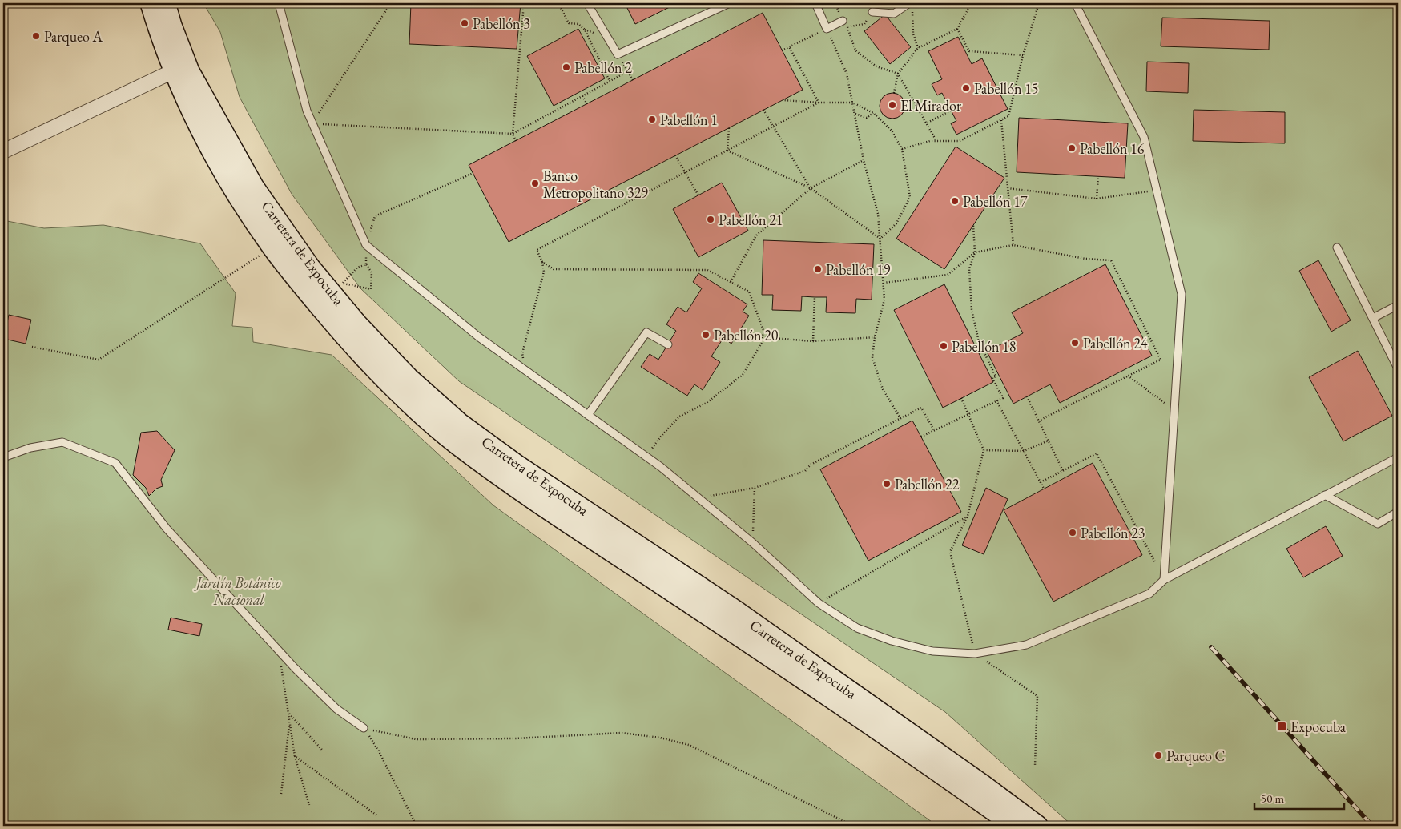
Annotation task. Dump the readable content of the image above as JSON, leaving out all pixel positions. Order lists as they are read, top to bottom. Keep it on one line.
{"streets":{"main road":["Carretera de Expocuba"]},"parks":["Jardín Botánico Nacional"],"places":{"other":["Pabellón 3","Parqueo A","Pabellón 2","Pabellón 15","El Mirador","Pabellón 1","Pabellón 16","Banco Metropolitano 329","Pabellón 17","Pabellón 21","Pabellón 19","Pabellón 20","Pabellón 24","Pabellón 18","Pabellón 22","Pabellón 23","Parqueo C"],"transit":["Expocuba"]},"scale_bar":"50 m"}
